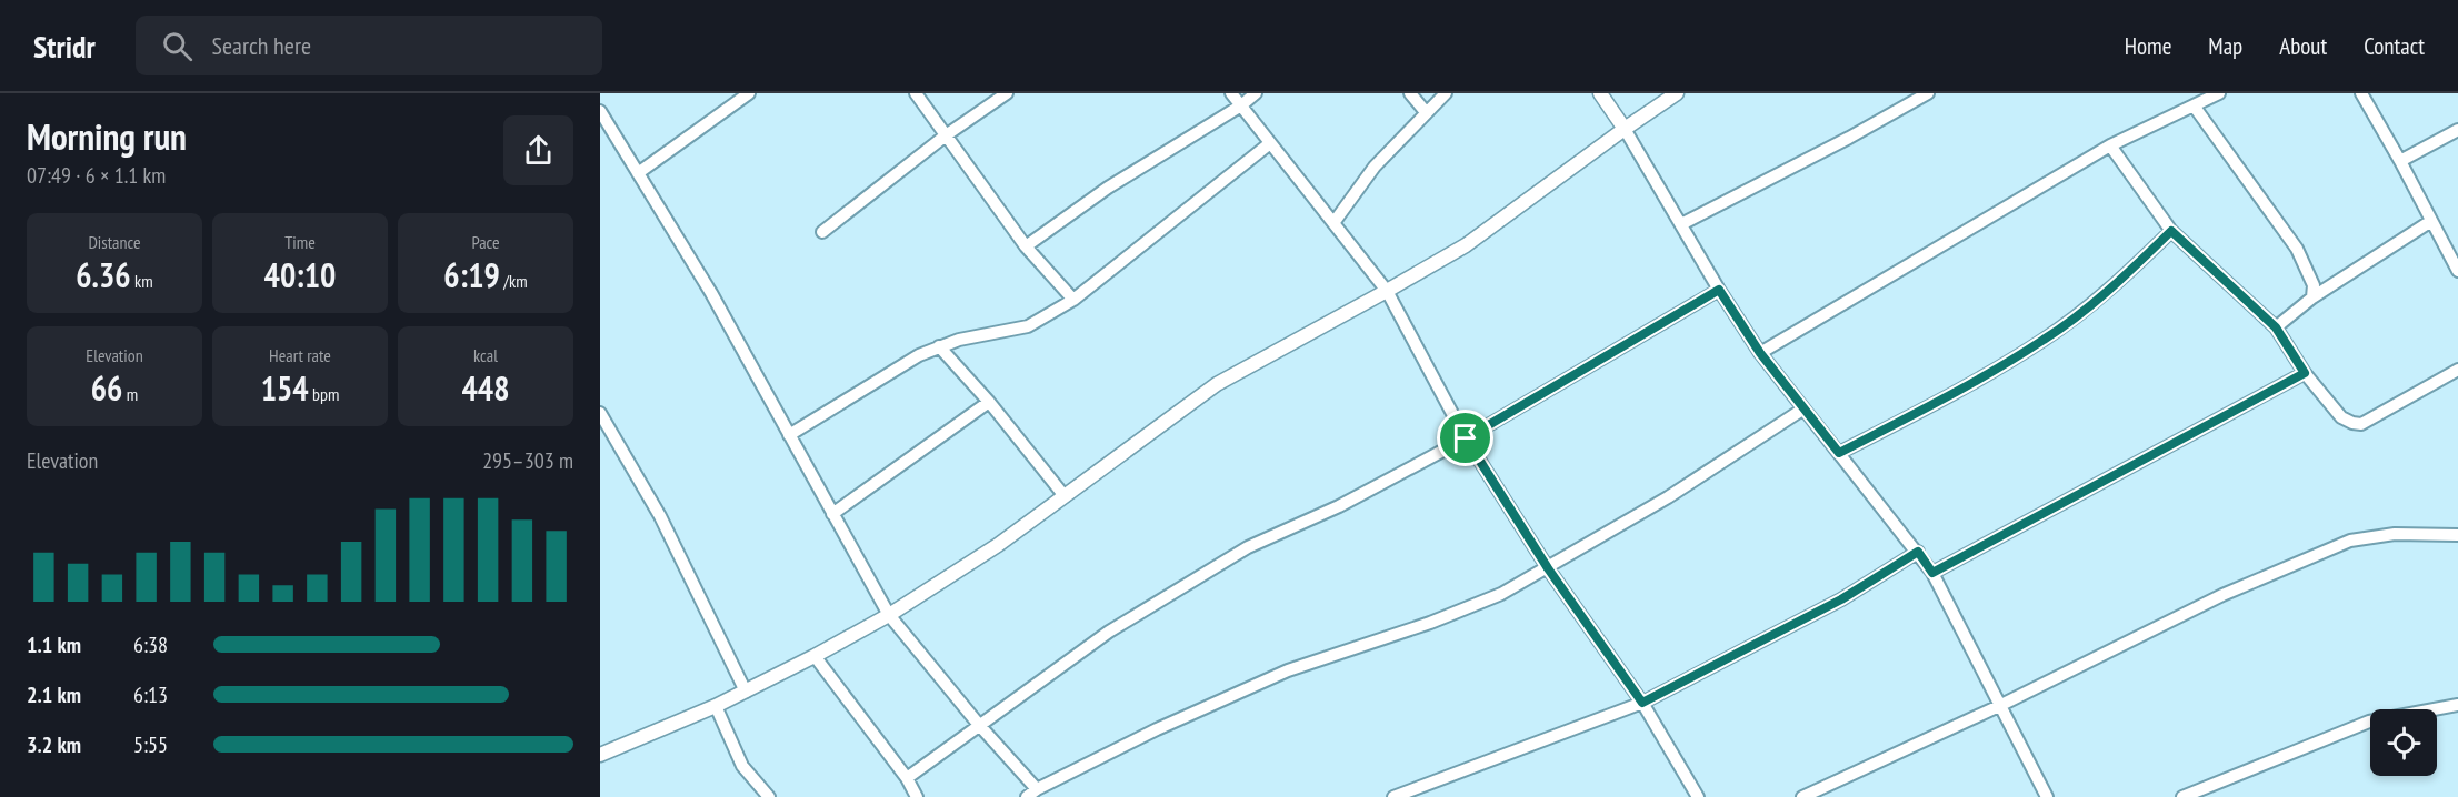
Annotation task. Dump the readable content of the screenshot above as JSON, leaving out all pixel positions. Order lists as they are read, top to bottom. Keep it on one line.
{"page":{"header":"Stridr","search":"Search here","nav":["Home","Map","About","Contact"],"heading":["Morning run","07:49 · 6 × 1.1 km"],"stats":[["Distance","6.36 km"],["Time","40:10"],["Pace","6:19 /km"],["Elevation","66 m"],["Heart rate","154 bpm"],["kcal","448"]],"chart":["Elevation","295–303 m"],"list":[{"name":"1.1 km","note":"6:38"},{"name":"2.1 km","note":"6:13"},{"name":"3.2 km","note":"5:55"}]}}
